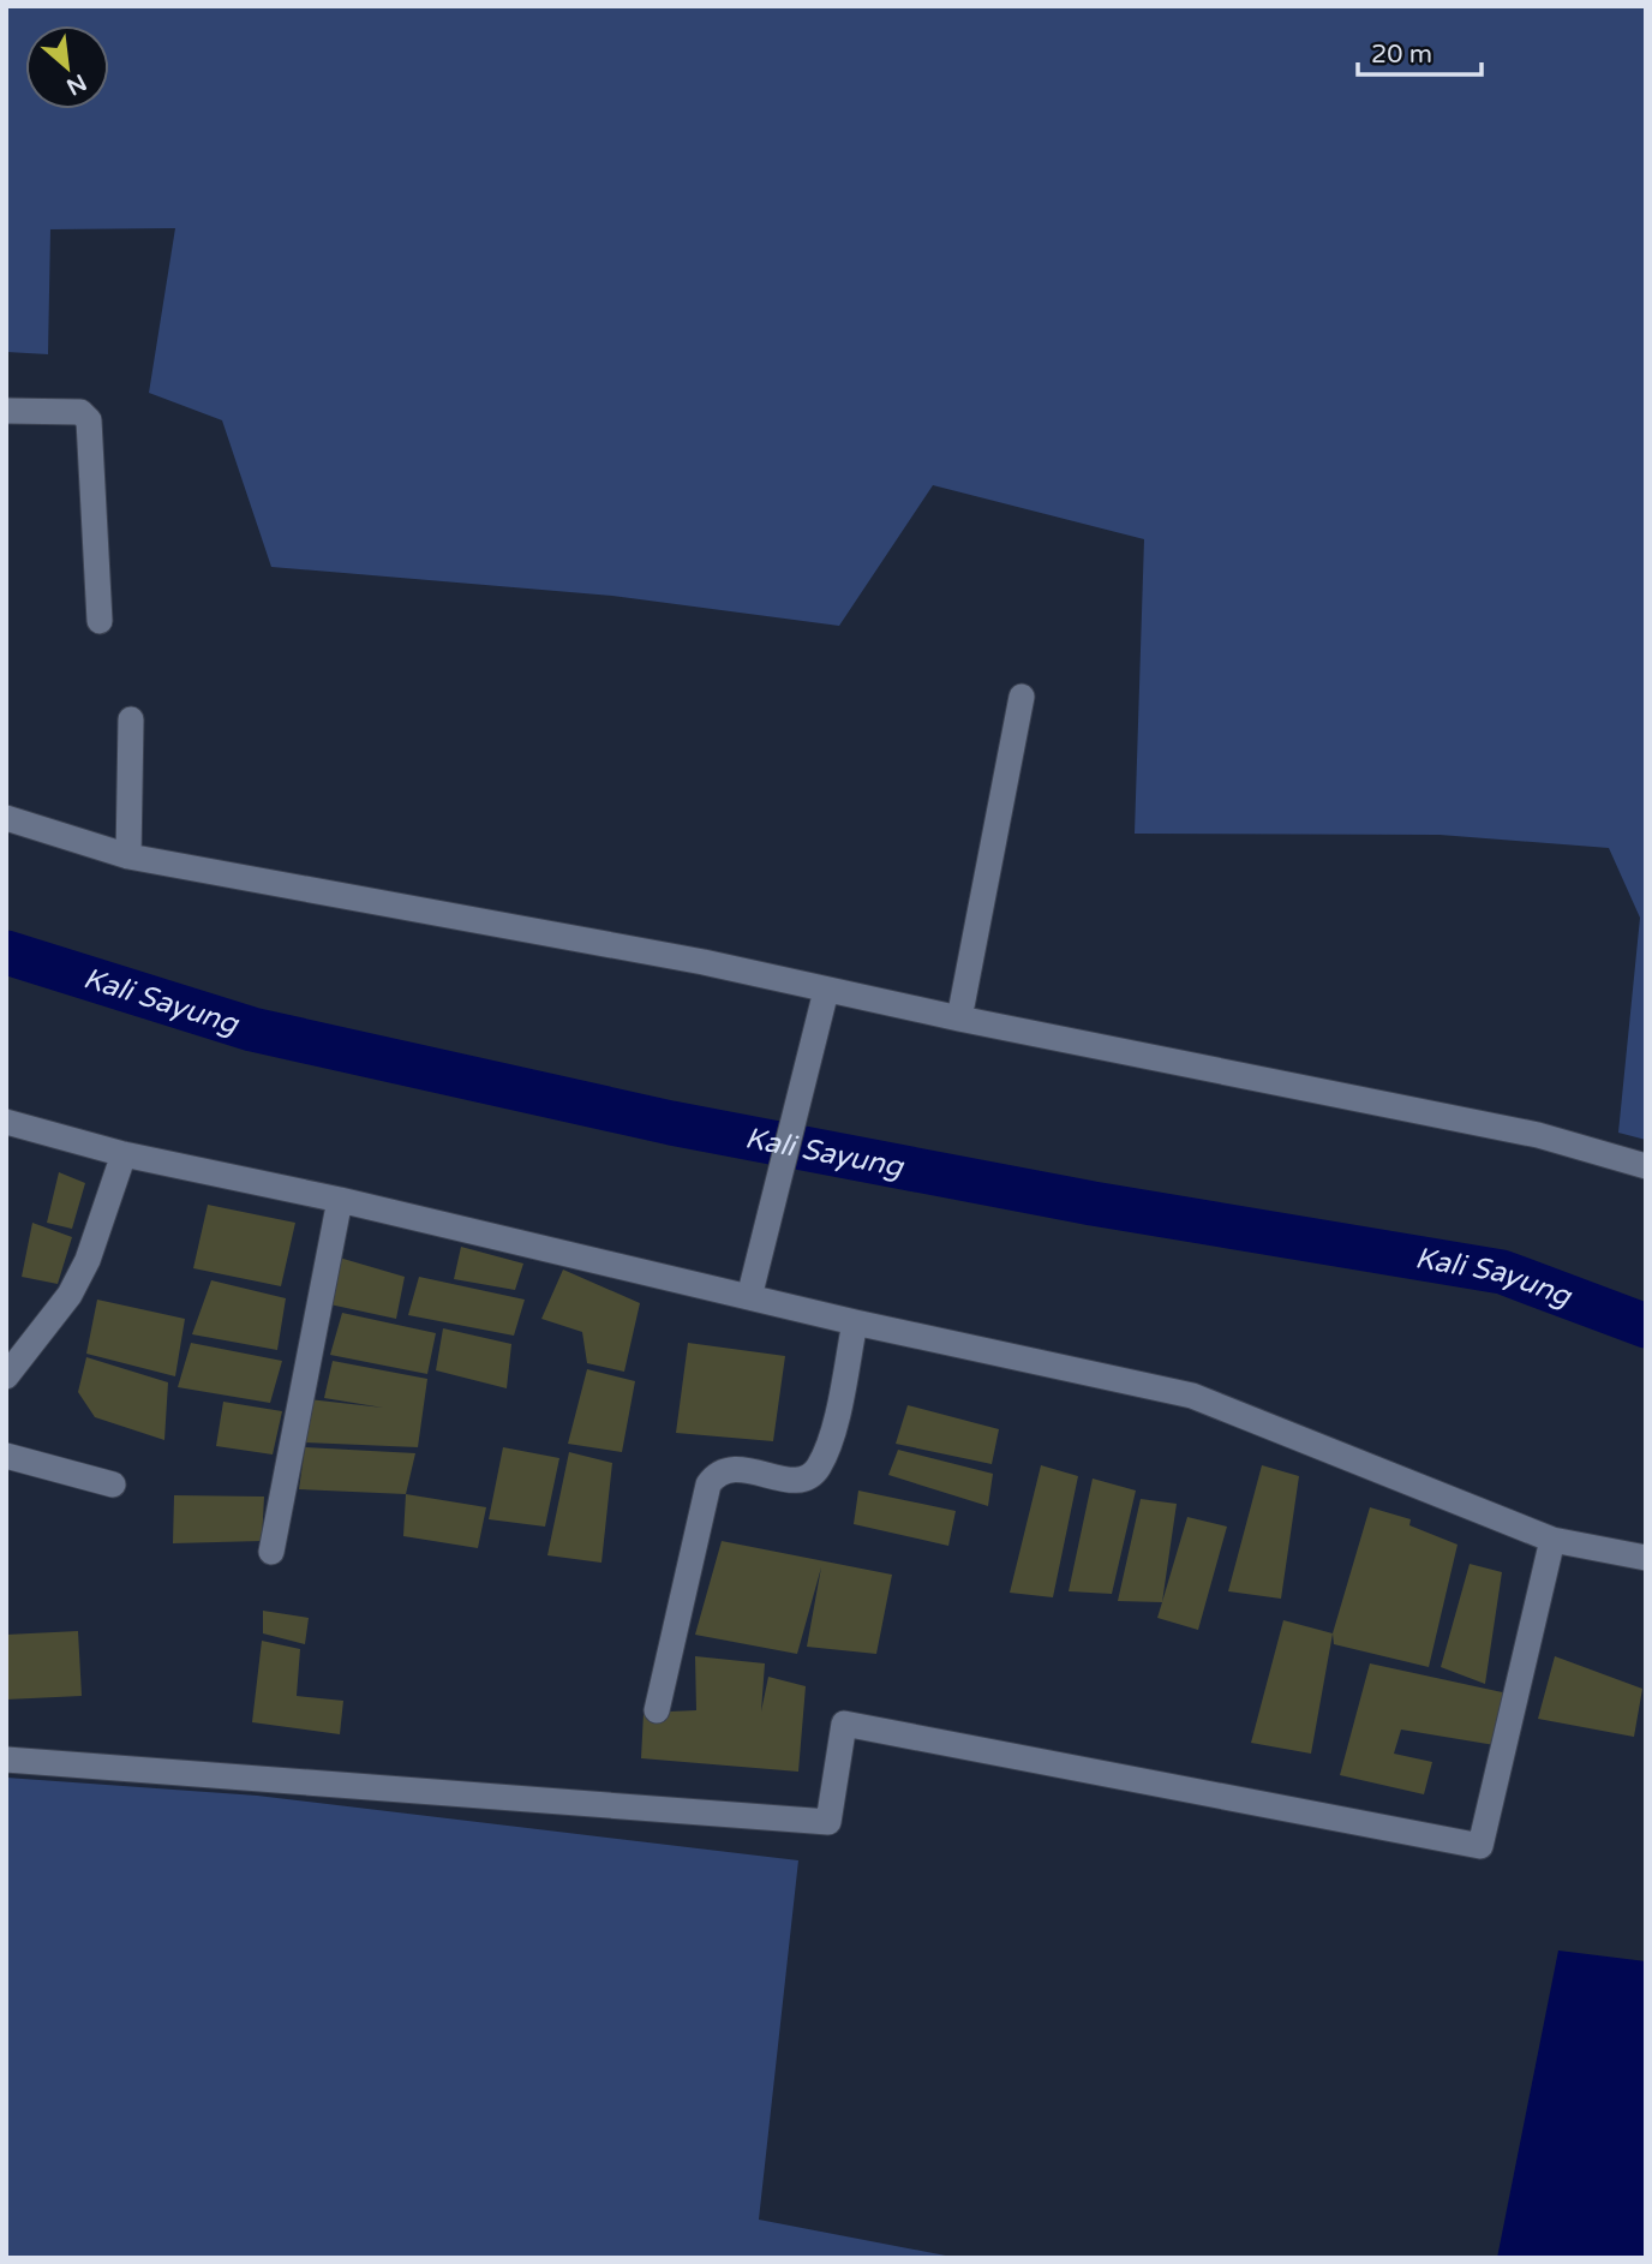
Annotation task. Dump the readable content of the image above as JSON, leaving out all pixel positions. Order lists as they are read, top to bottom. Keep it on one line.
{"water":["Kali Sayung"],"scale_bar":"20 m","north":"bottom right"}
